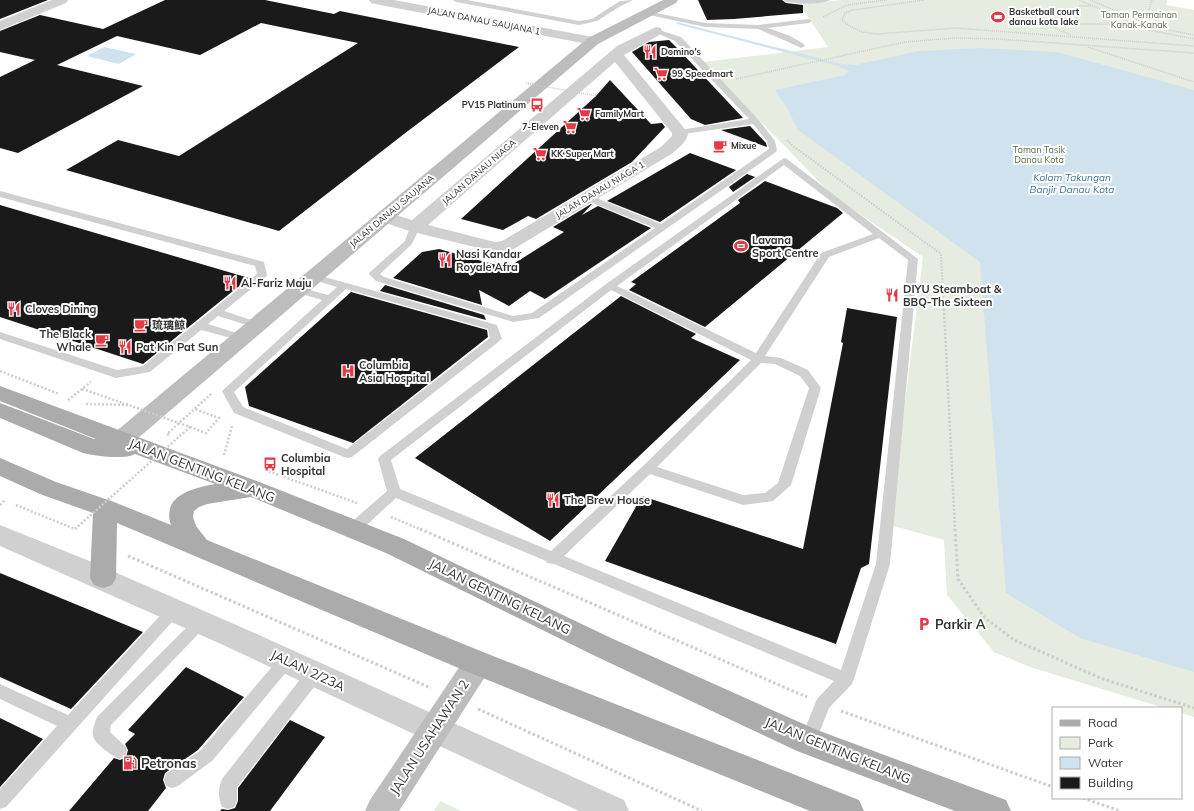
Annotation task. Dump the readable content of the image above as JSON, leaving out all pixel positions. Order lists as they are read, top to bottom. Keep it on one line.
{"streets":{"main road":["JALAN GENTING KELANG"],"street":["JALAN DANAU SAUJANA 1","JALAN DANAU NIAGA","JALAN DANAU NIAGA 1","JALAN DANAU SAUJANA","JALAN 2/23A","JALAN USAHAWAN 2"]},"crossings":[["JALAN DANAU SAUJANA 1","JALAN DANAU SAUJANA"],["JALAN DANAU NIAGA","JALAN DANAU NIAGA 1"],["JALAN DANAU NIAGA 1","JALAN DANAU SAUJANA"],["JALAN DANAU SAUJANA","JALAN GENTING KELANG"],["JALAN 2/23A","JALAN USAHAWAN 2"]],"water":["Kolam Takungan Banjir Danau Kota"],"parks":["Taman Permainan Kanak-Kanak","Taman Tasik Danau Kota"],"places":{"sports":["Basketball court danau kota lake","Lavana Sport Centre"],"restaurant":["Domino's","Nasi Kandar Royale Afra","Al-Fariz Maju","DIYU Steamboat & BBQ-The Sixteen","Cloves Dining","Pat Kin Pat Sun","The Brew House"],"supermarket":["99 Speedmart","FamilyMart","7-Eleven","KK Super Mart"],"bus stop":["PV15 Platinum","Columbia Hospital"],"cafe":["Mixue","琉璃鲸","The Black Whale"],"hospital":["Columbia Asia Hospital"],"parking":["Parkir A"],"fuel station":["Petronas"]},"legend":["Road","Park","Water","Building"]}
